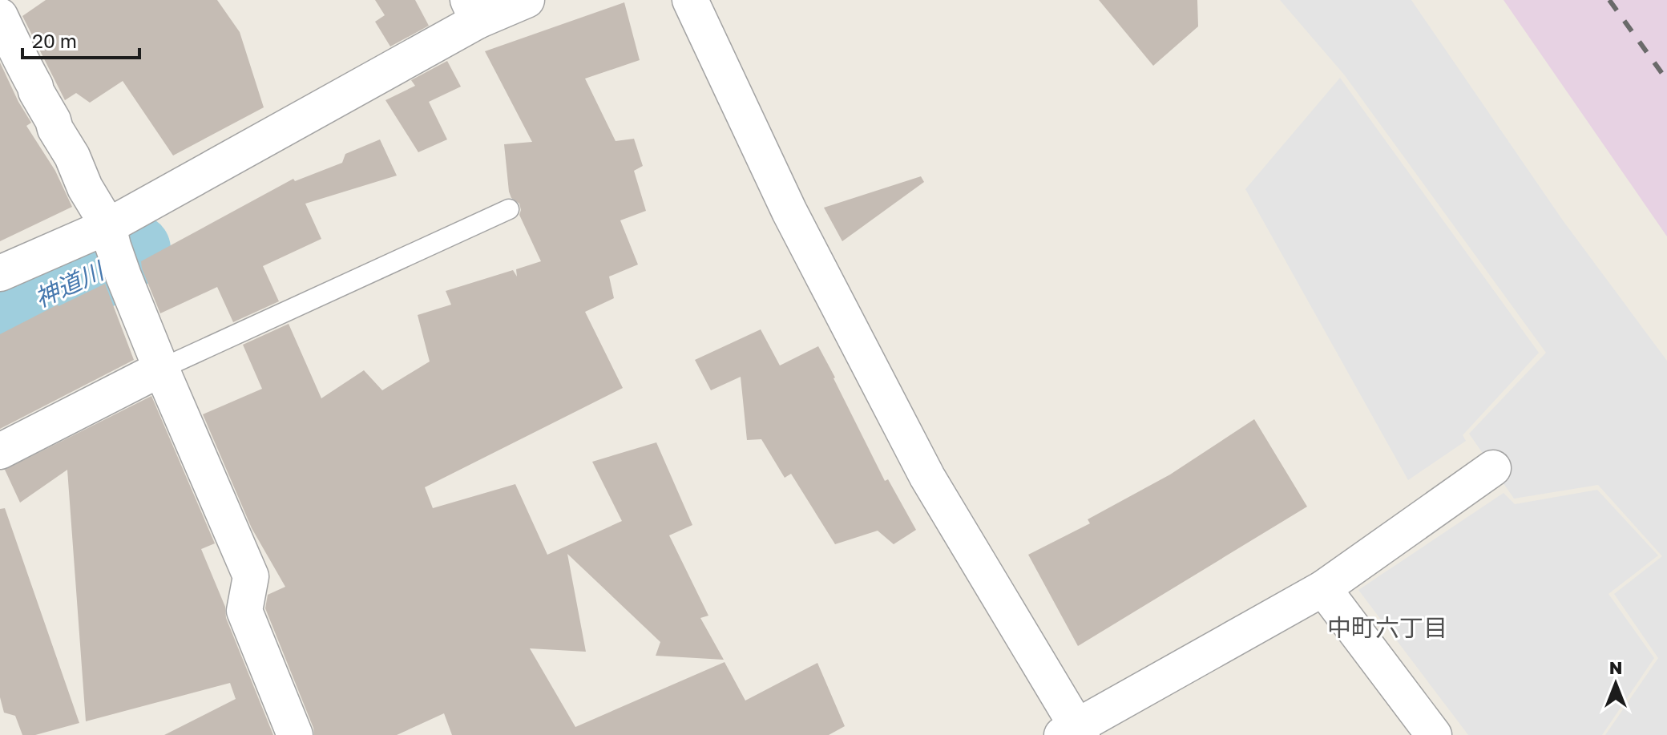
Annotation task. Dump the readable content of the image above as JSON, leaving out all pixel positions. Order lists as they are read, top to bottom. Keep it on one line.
{"districts":["中町六丁目"],"water":["神道川"],"scale_bar":"20 m","north":"top"}
